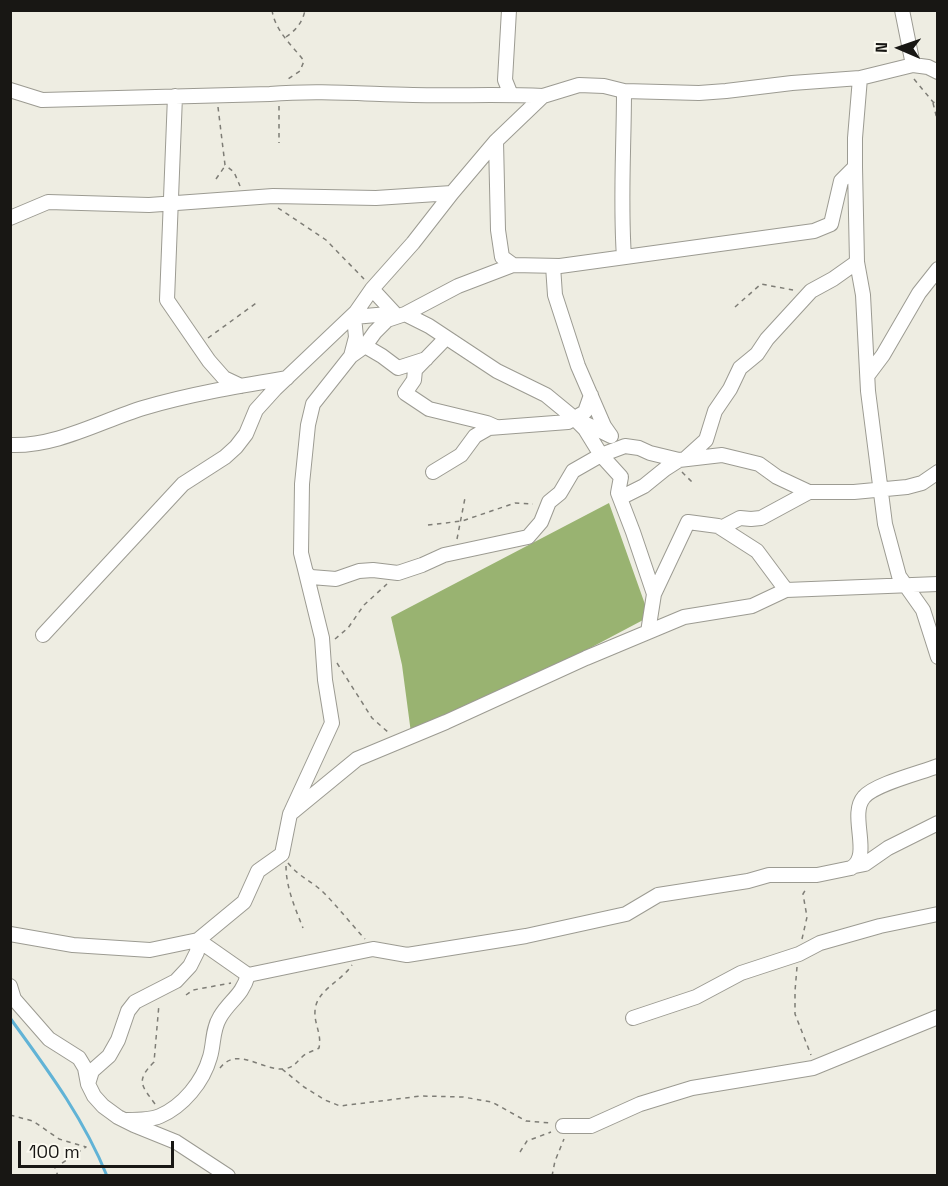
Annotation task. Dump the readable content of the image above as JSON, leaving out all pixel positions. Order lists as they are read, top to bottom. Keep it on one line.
{"scale_bar":"100 m","north":"left"}
